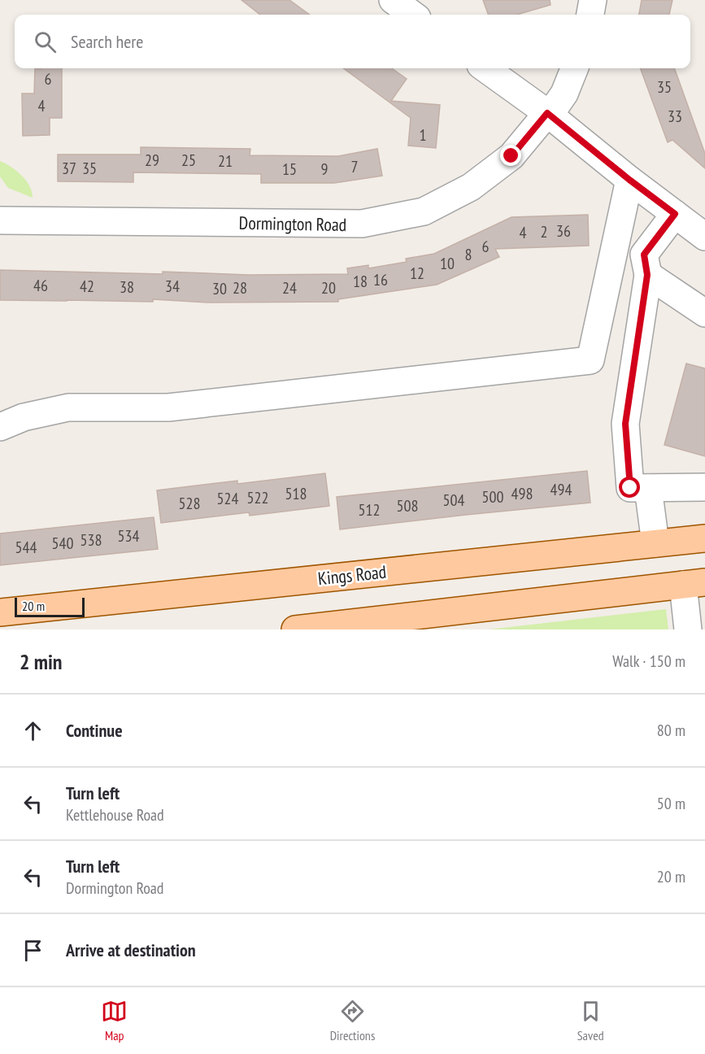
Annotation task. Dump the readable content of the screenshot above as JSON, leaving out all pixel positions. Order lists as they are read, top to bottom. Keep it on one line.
{"streets":{"main road":["Kings Road"],"street":["Dormington Road"]},"house_numbers":["6","35","4","33","1","29","25","21","7","37","35","15","9","36","2","4","6","8","10","12","16","18","46","42","34","38","28","24","20","30","494","518","498","500","522","524","504","528","508","512","534","538","540","544"],"scale_bar":"20 m","page":{"search":"Search here","scale":"20 m","heading":["2 min","Walk · 150 m"],"list":[["Continue","80 m"],["Turn left","Kettlehouse Road","50 m"],["Turn left","Dormington Road","20 m"],"Arrive at destination"],"nav":["Map","Directions","Saved"]}}
